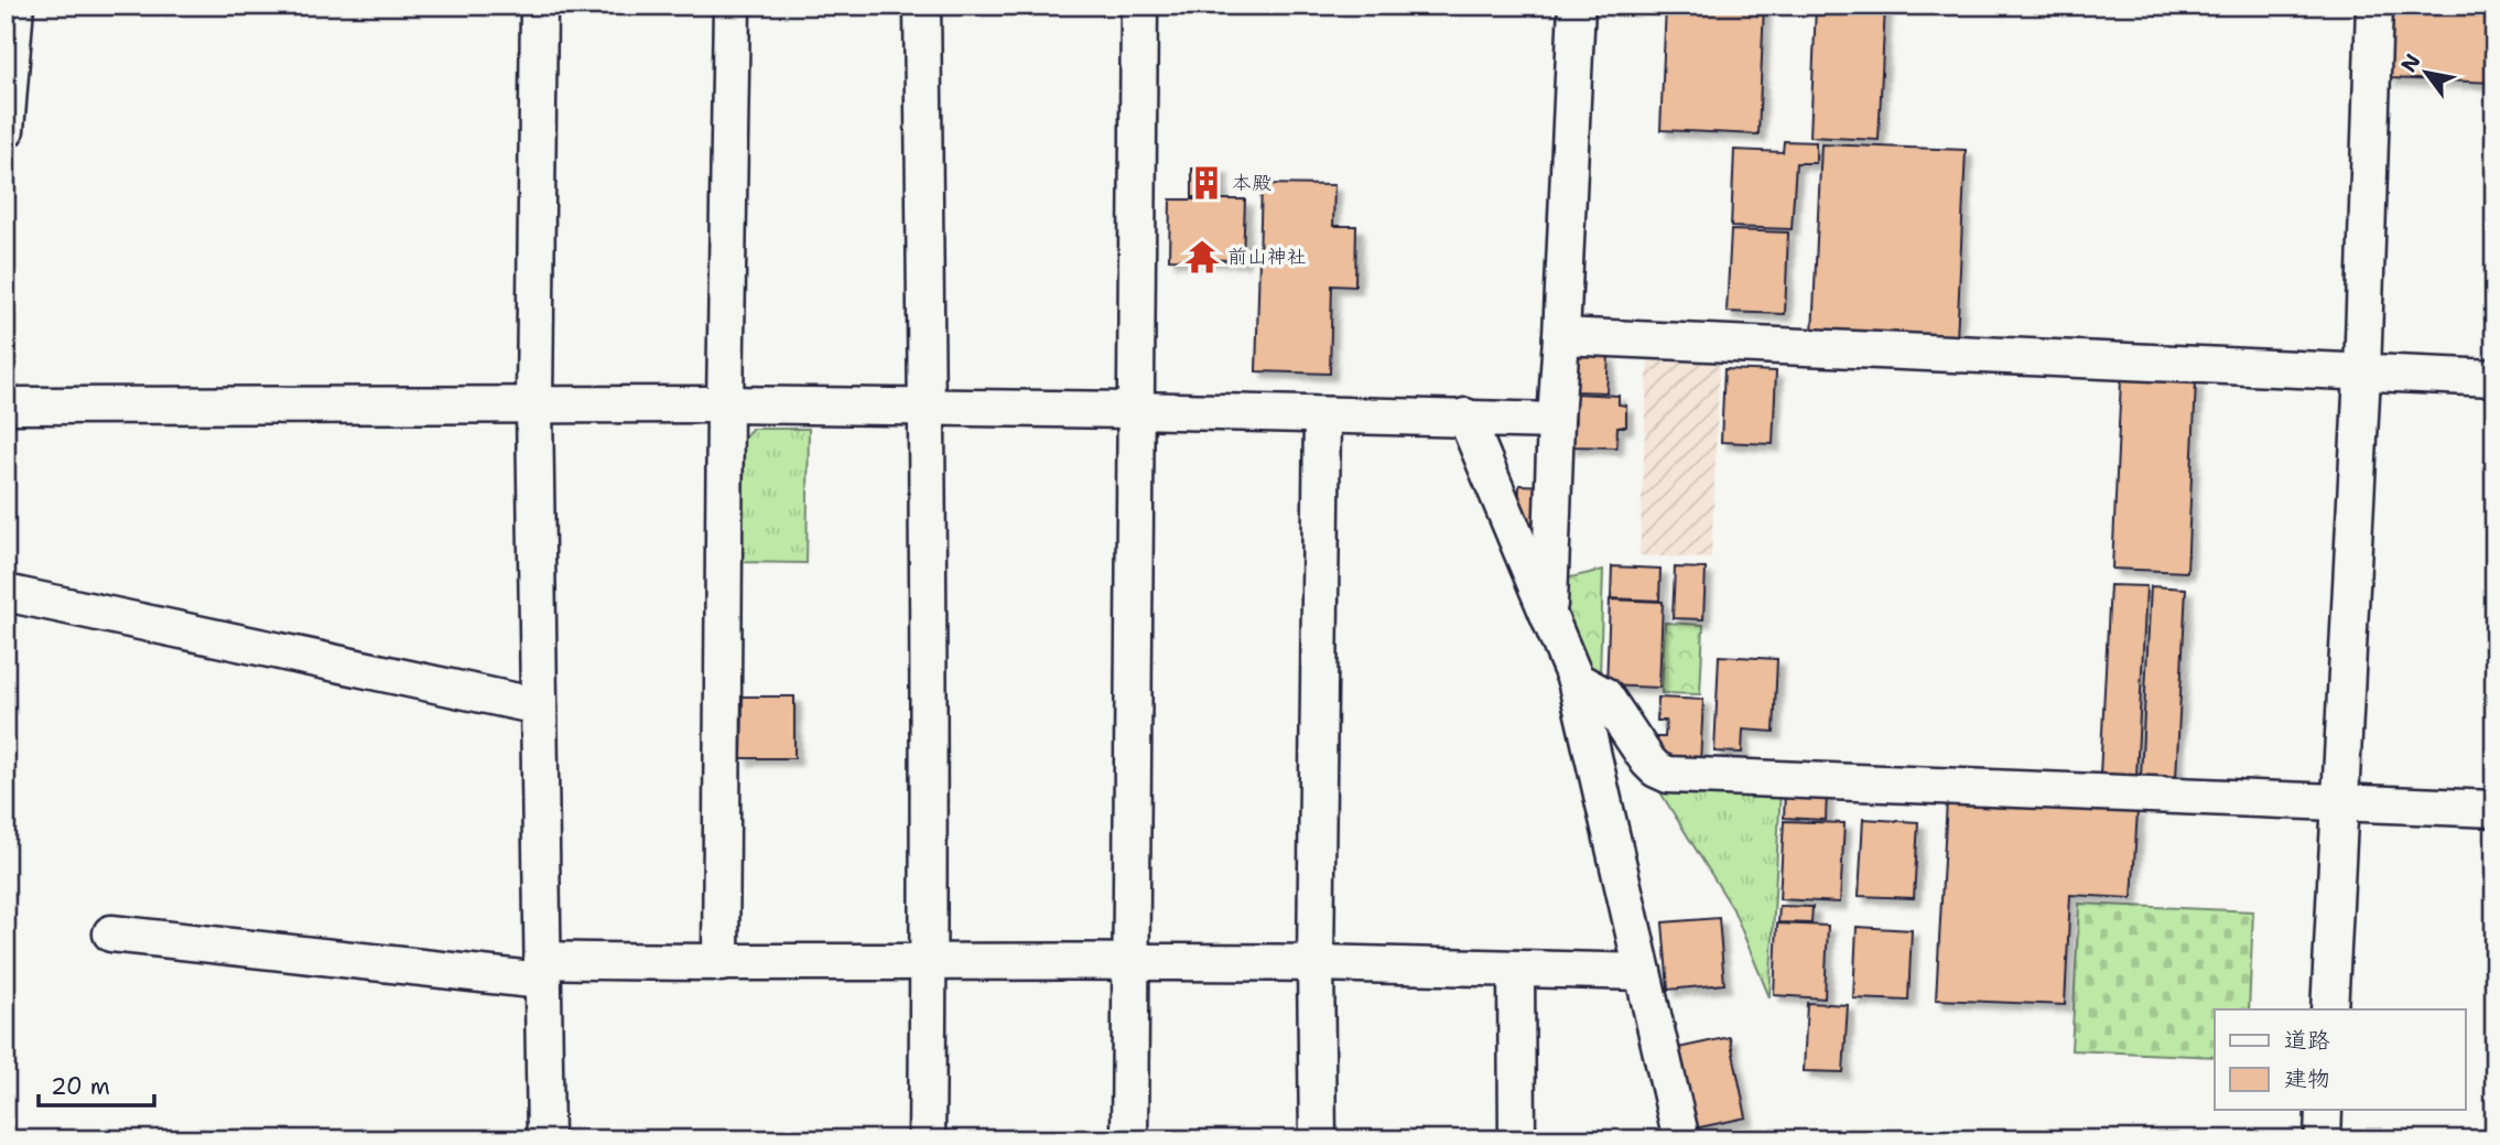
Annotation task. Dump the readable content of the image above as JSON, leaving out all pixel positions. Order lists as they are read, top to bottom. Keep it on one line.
{"places":{"building":["本殿"],"temple":["前山神社"]},"legend":["道路","建物"],"scale_bar":"20 m","north":"top left"}
